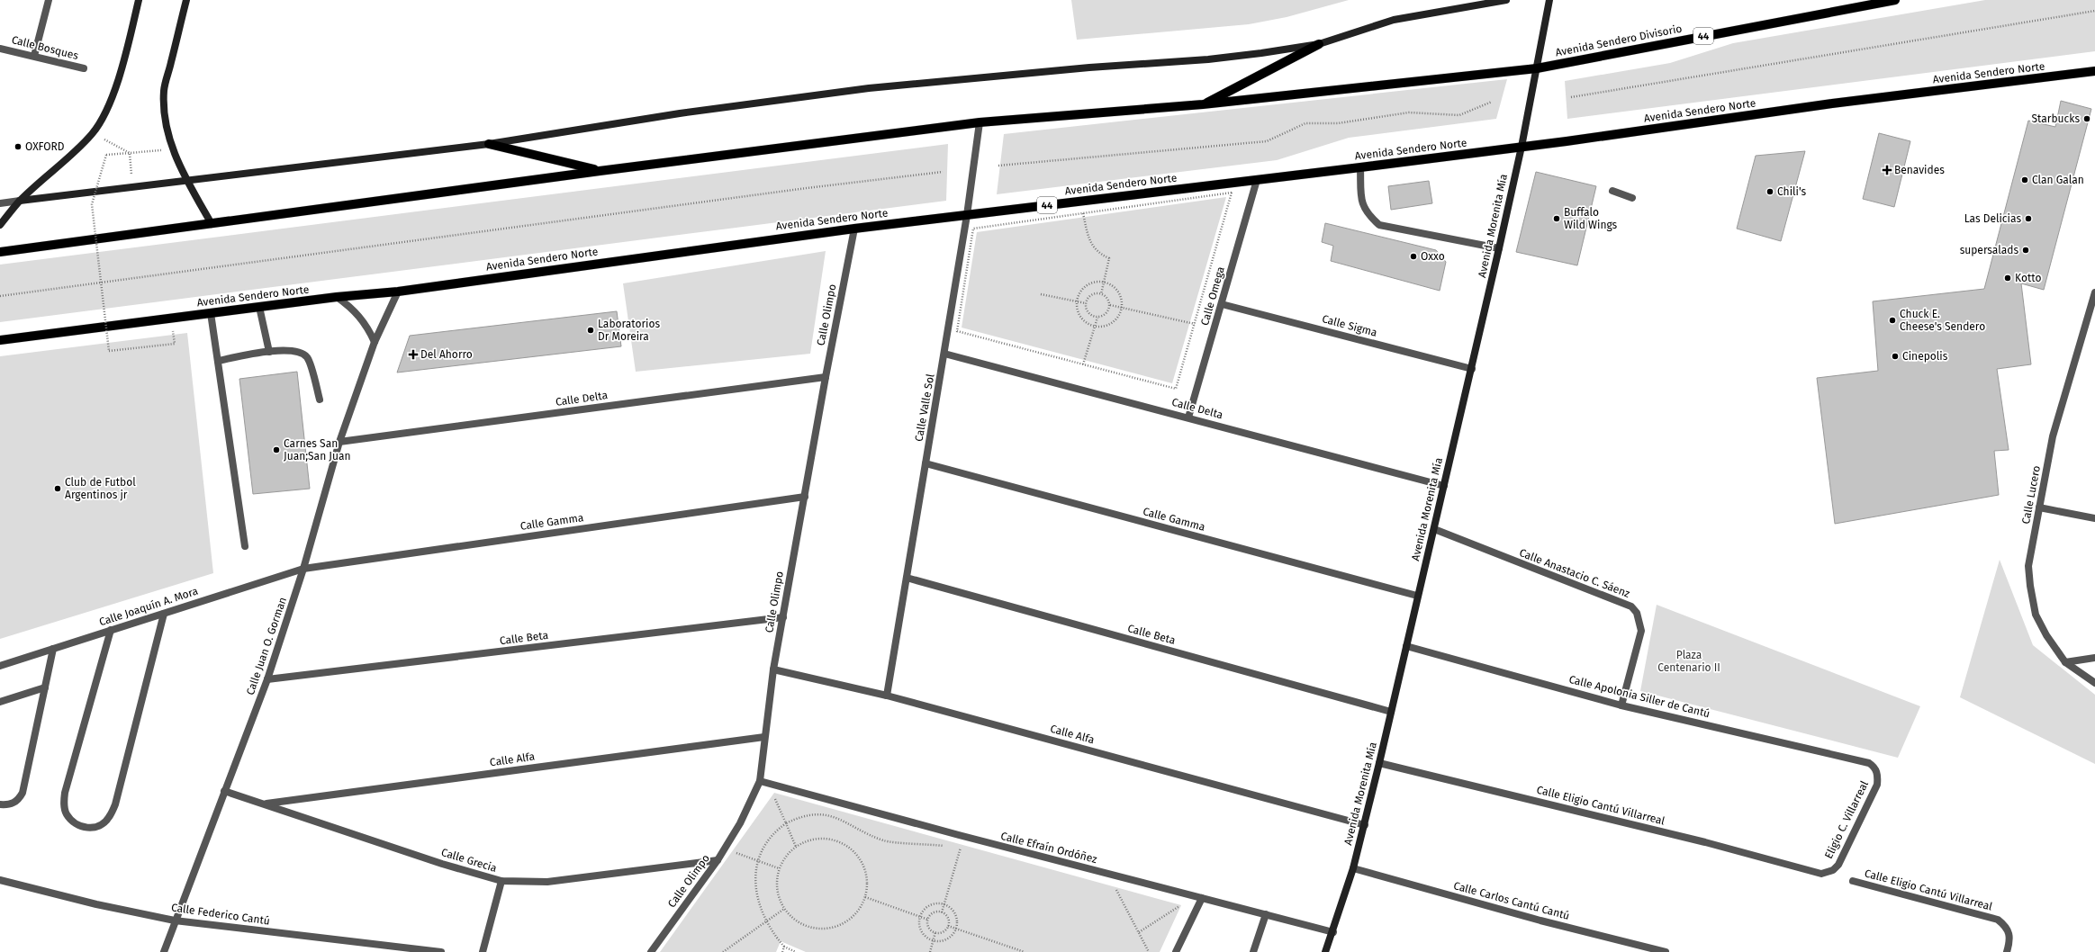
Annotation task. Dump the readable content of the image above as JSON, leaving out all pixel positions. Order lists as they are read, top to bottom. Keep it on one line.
{"streets":{"main road":["44","Avenida Sendero Divisorio","Avenida Sendero Norte"],"street":["Calle Bosques","Avenida Morenita Mía","Calle Omega","Calle Olimpo","Calle Sigma","Calle Delta","Calle Valle Sol","Calle Lucero","Calle Gamma","Calle Anastacio C. Sáenz","Calle Joaquín A. Mora","Calle Beta","Calle Juan O. Gorman","Calle Apolonia Siller de Cantú","Calle Alfa","Calle Eligio Cantú Villarreal","Eligio C. Villarreal","Calle Efraín Ordóñez","Calle Grecia","Calle Carlos Cantú Cantú","Calle Federico Cantú"]},"crossings":[["44","Avenida Sendero Divisorio"],["44","Avenida Morenita Mía"],["44","Calle Valle Sol"],["Avenida Sendero Divisorio","Avenida Morenita Mía"],["Avenida Sendero Norte","Avenida Morenita Mía"],["Avenida Sendero Norte","Calle Omega"],["Avenida Sendero Norte","Calle Olimpo"],["Avenida Sendero Norte","Calle Valle Sol"],["Avenida Sendero Norte","Calle Juan O. Gorman"],["Avenida Morenita Mía","Calle Sigma"],["Avenida Morenita Mía","Calle Delta"],["Avenida Morenita Mía","Calle Gamma"],["Avenida Morenita Mía","Calle Anastacio C. Sáenz"],["Avenida Morenita Mía","Calle Beta"],["Avenida Morenita Mía","Calle Apolonia Siller de Cantú"],["Avenida Morenita Mía","Calle Alfa"],["Avenida Morenita Mía","Calle Eligio Cantú Villarreal"],["Avenida Morenita Mía","Calle Efraín Ordóñez"],["Avenida Morenita Mía","Calle Carlos Cantú Cantú"],["Calle Omega","Calle Sigma"],["Calle Omega","Calle Delta"],["Calle Olimpo","Calle Delta"],["Calle Olimpo","Calle Gamma"],["Calle Olimpo","Calle Beta"],["Calle Olimpo","Calle Alfa"],["Calle Olimpo","Calle Efraín Ordóñez"],["Calle Olimpo","Calle Grecia"],["Calle Delta","Calle Valle Sol"],["Calle Delta","Calle Juan O. Gorman"],["Calle Valle Sol","Calle Gamma"],["Calle Valle Sol","Calle Beta"],["Calle Valle Sol","Calle Alfa"],["Calle Gamma","Calle Joaquín A. Mora"],["Calle Gamma","Calle Juan O. Gorman"],["Calle Anastacio C. Sáenz","Calle Apolonia Siller de Cantú"],["Calle Joaquín A. Mora","Calle Juan O. Gorman"],["Calle Beta","Calle Juan O. Gorman"],["Calle Juan O. Gorman","Calle Grecia"],["Calle Juan O. Gorman","Calle Federico Cantú"],["Calle Apolonia Siller de Cantú","Eligio C. Villarreal"],["Calle Alfa","Calle Grecia"],["Calle Eligio Cantú Villarreal","Eligio C. Villarreal"]],"parks":["Plaza Centenario II"],"places":{"other":["Starbucks","OXFORD","Clan Galan","Chili's","Buffalo Wild Wings","Las Delicias","supersalads","Oxxo","Kotto","Chuck E. Cheese's Sendero","Laboratorios Dr Moreira","Cinepolis","Carnes San Juan;San Juan","Club de Futbol Argentinos jr"],"health":["Benavides","Del Ahorro"]}}
